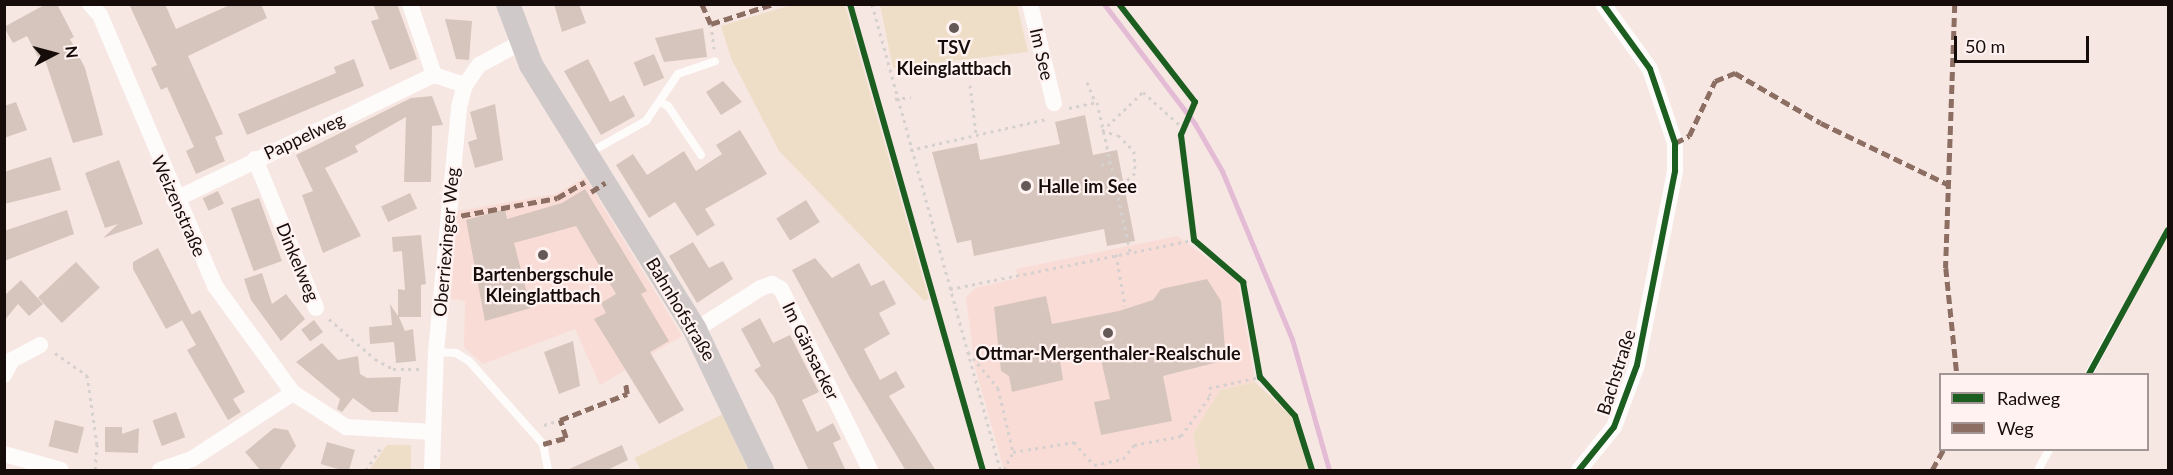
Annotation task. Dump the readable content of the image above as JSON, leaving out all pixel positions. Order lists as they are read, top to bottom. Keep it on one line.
{"streets":{"main road":["Bahnhofstraße"],"street":["Im See","Pappelweg","Weizenstraße","Oberriexinger Weg","Dinkelweg","Im Gänsacker","Bachstraße"]},"crossings":[["Pappelweg","Weizenstraße"],["Pappelweg","Dinkelweg"],["Weizenstraße","Oberriexinger Weg"],["Oberriexinger Weg","Dinkelweg"],["Bahnhofstraße","Im Gänsacker"]],"places":["TSV Kleinglattbach","Halle im See","Bartenbergschule Kleinglattbach","Ottmar-Mergenthaler-Realschule"],"legend":["Radweg","Weg"],"scale_bar":"50 m","north":"right"}
